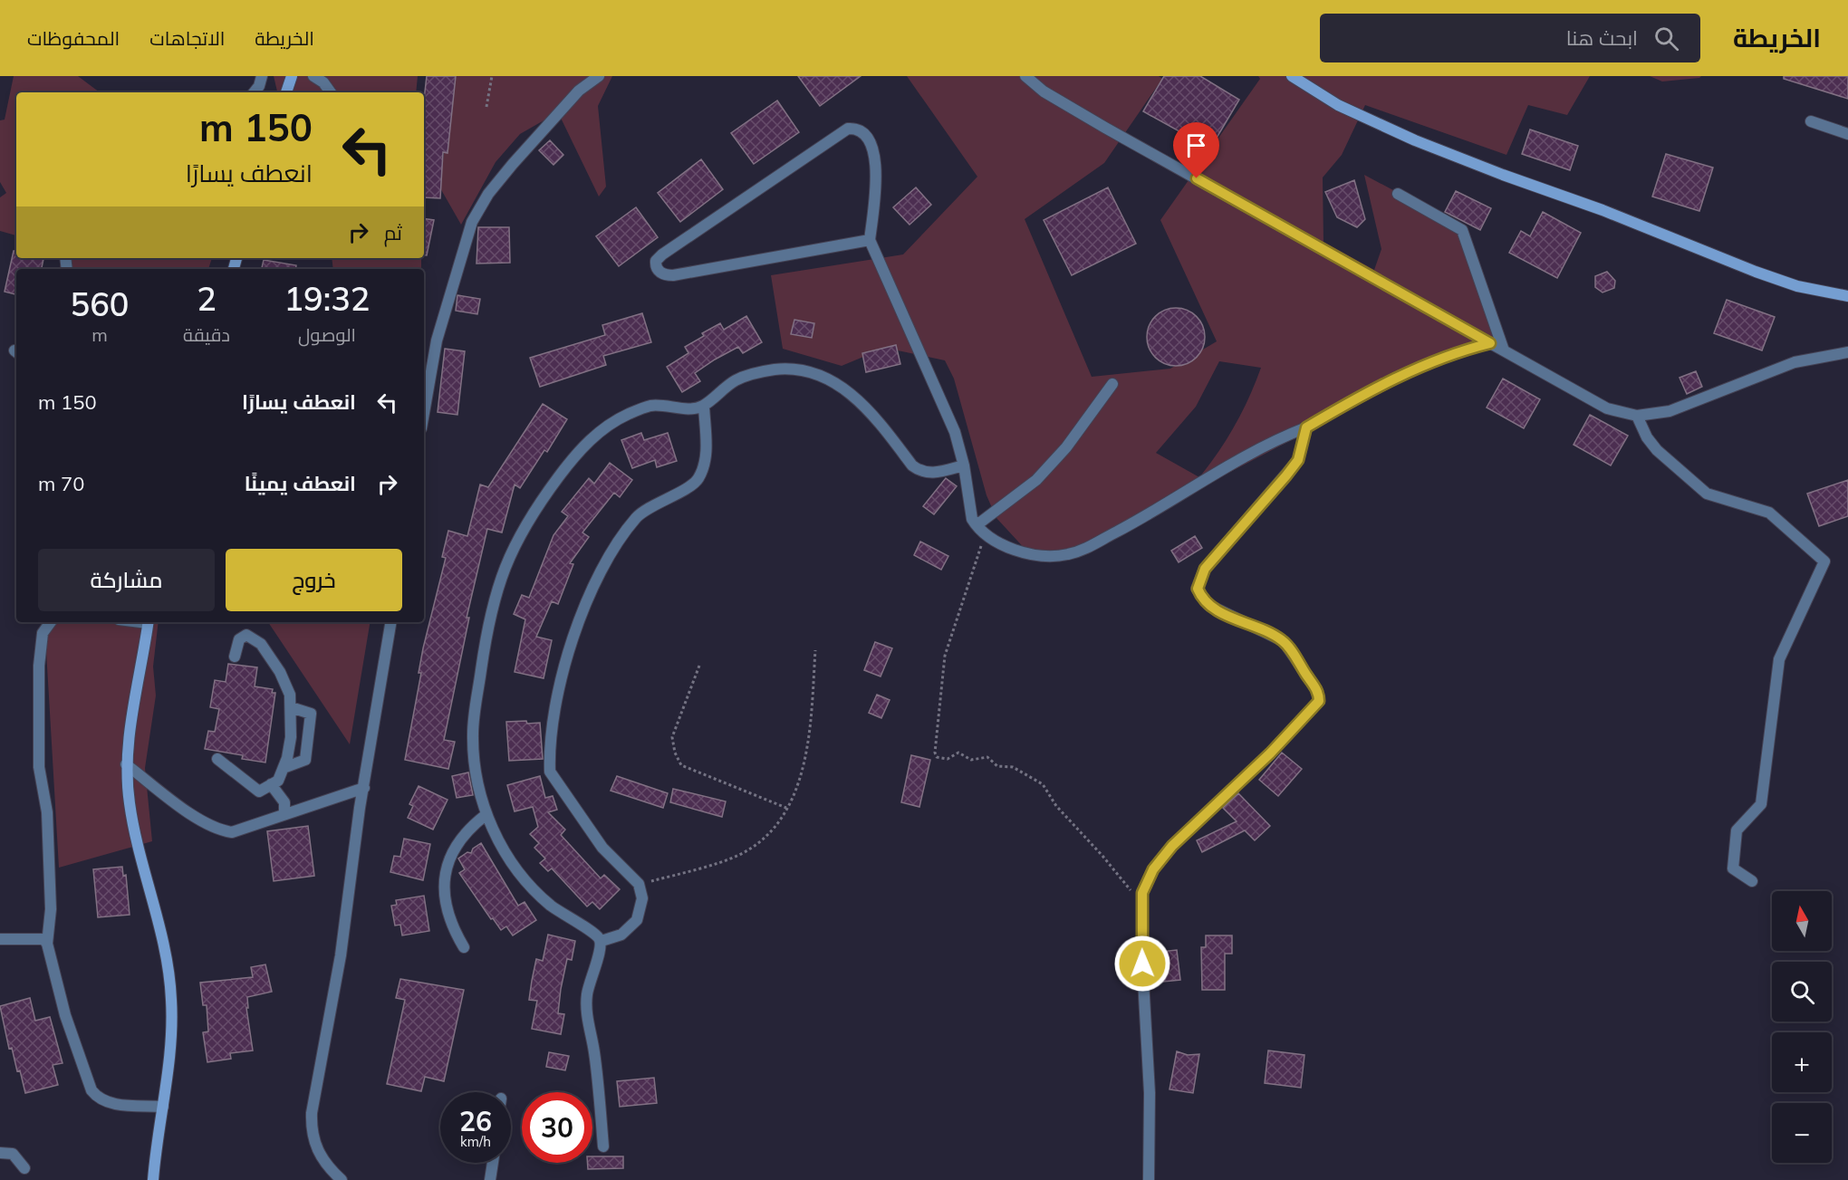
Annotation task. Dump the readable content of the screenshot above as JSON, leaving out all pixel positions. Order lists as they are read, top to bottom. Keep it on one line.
{"north":"top","page":{"header":"الخريطة","search":"ابحث هنا","nav":["الخريطة","الاتجاهات","المحفوظات"],"turn":["150 m","انعطف يسارًا"],"then":"ثم","eta":["19:32","الوصول","2","دقيقة","560","m"],"list":[{"name":"انعطف يسارًا","value":"150 m"},{"name":"انعطف يمينًا","value":"70 m"}],"buttons":["خروج","مشاركة"],"map_buttons":["+","−"],"speed":"26 km/h","limit":"30"}}
